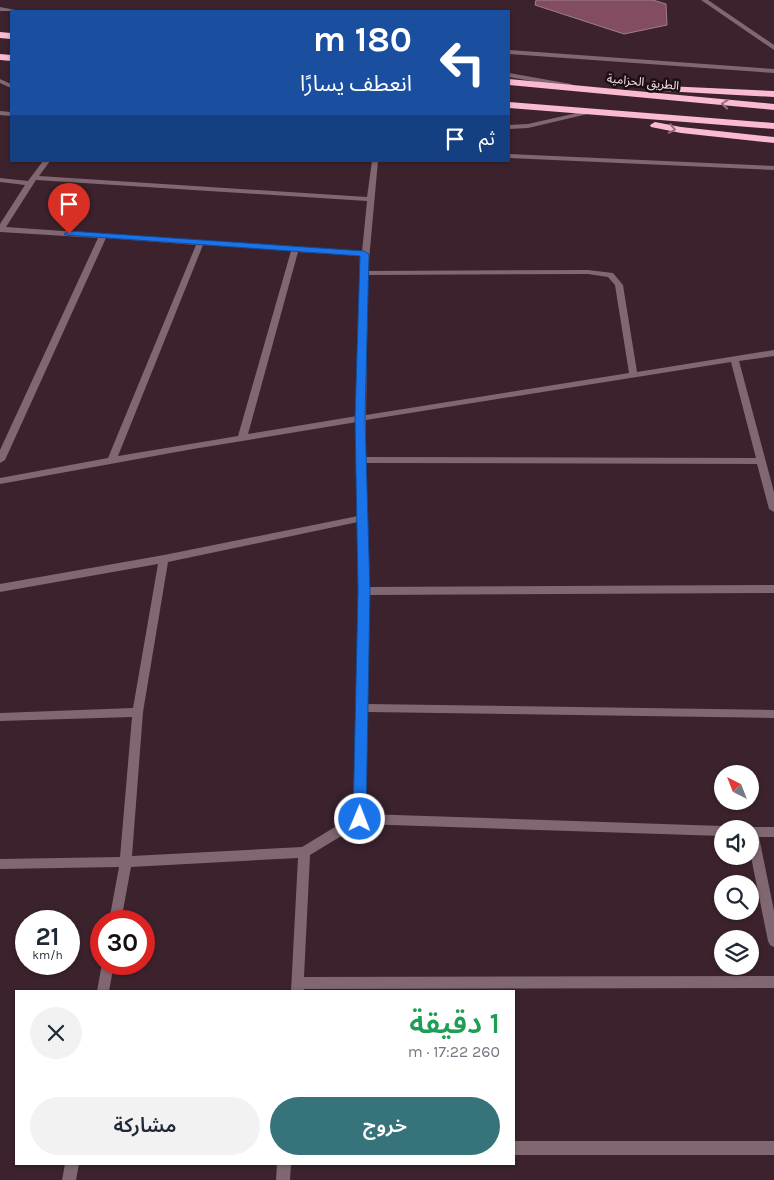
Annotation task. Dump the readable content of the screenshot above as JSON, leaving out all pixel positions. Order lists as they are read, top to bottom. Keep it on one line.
{"streets":{"highway":["الطريق الحزامية"]},"north":"top left","page":{"turn":["180 m","انعطف يسارًا"],"then":"ثم","speed":"21 km/h","limit":"30","heading":["1 دقيقة","260 m · 17:22"],"buttons":["خروج","مشاركة"]}}
